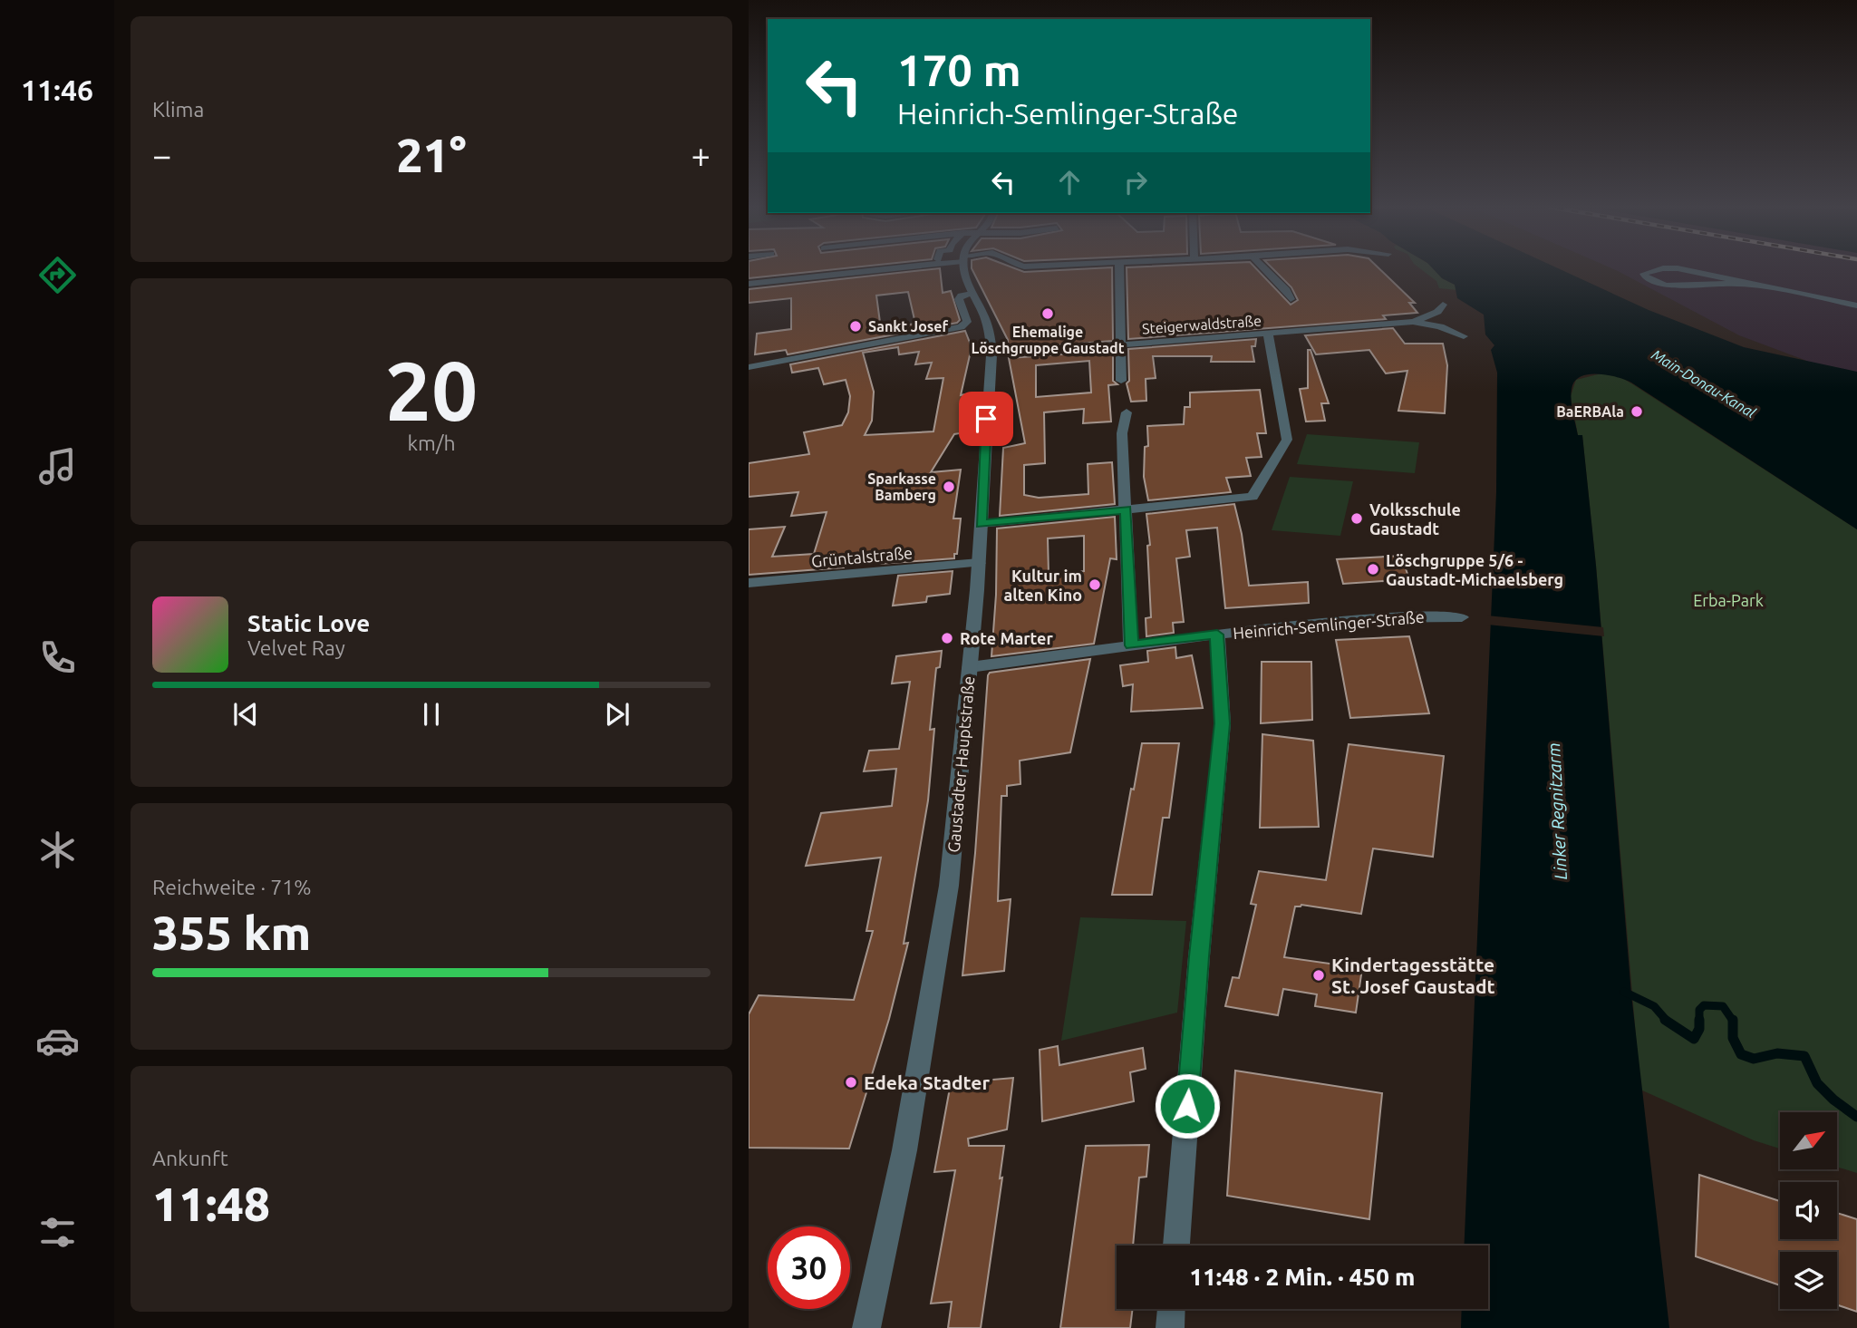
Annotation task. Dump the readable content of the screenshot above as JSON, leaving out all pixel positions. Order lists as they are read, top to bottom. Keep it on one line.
{"streets":{"street":["Steigerwaldstraße","Grüntalstraße","Heinrich-Semlinger-Straße","Gaustadter Hauptstraße"]},"crossings":[["Steigerwaldstraße","Gaustadter Hauptstraße"],["Grüntalstraße","Gaustadter Hauptstraße"],["Heinrich-Semlinger-Straße","Gaustadter Hauptstraße"]],"water":["Main-Donau-Kanal","Linker Regnitzarm"],"parks":["Erba-Park"],"places":["Ehemalige Löschgruppe Gaustadt","Sankt Josef","BaERBAla","Sparkasse Bamberg","Volksschule Gaustadt","Löschgruppe 5/6 - Gaustadt-Michaelsberg","Kultur im alten Kino","Rote Marter","Kindertagesstätte St. Josef Gaustadt","Edeka Stadter"],"north":"top right","page":{"tabs":"11:46","tile":["Klima",["20","km/h"],["Reichweite · 71%","355 km"],["Ankunft","11:48"]],"turn":["170 m","Heinrich-Semlinger-Straße"],"heat":["−","21°","+"],"song":["Static Love","Velvet Ray"],"limit":"30","trip":"11:48 · 2 Min. · 450 m"}}
